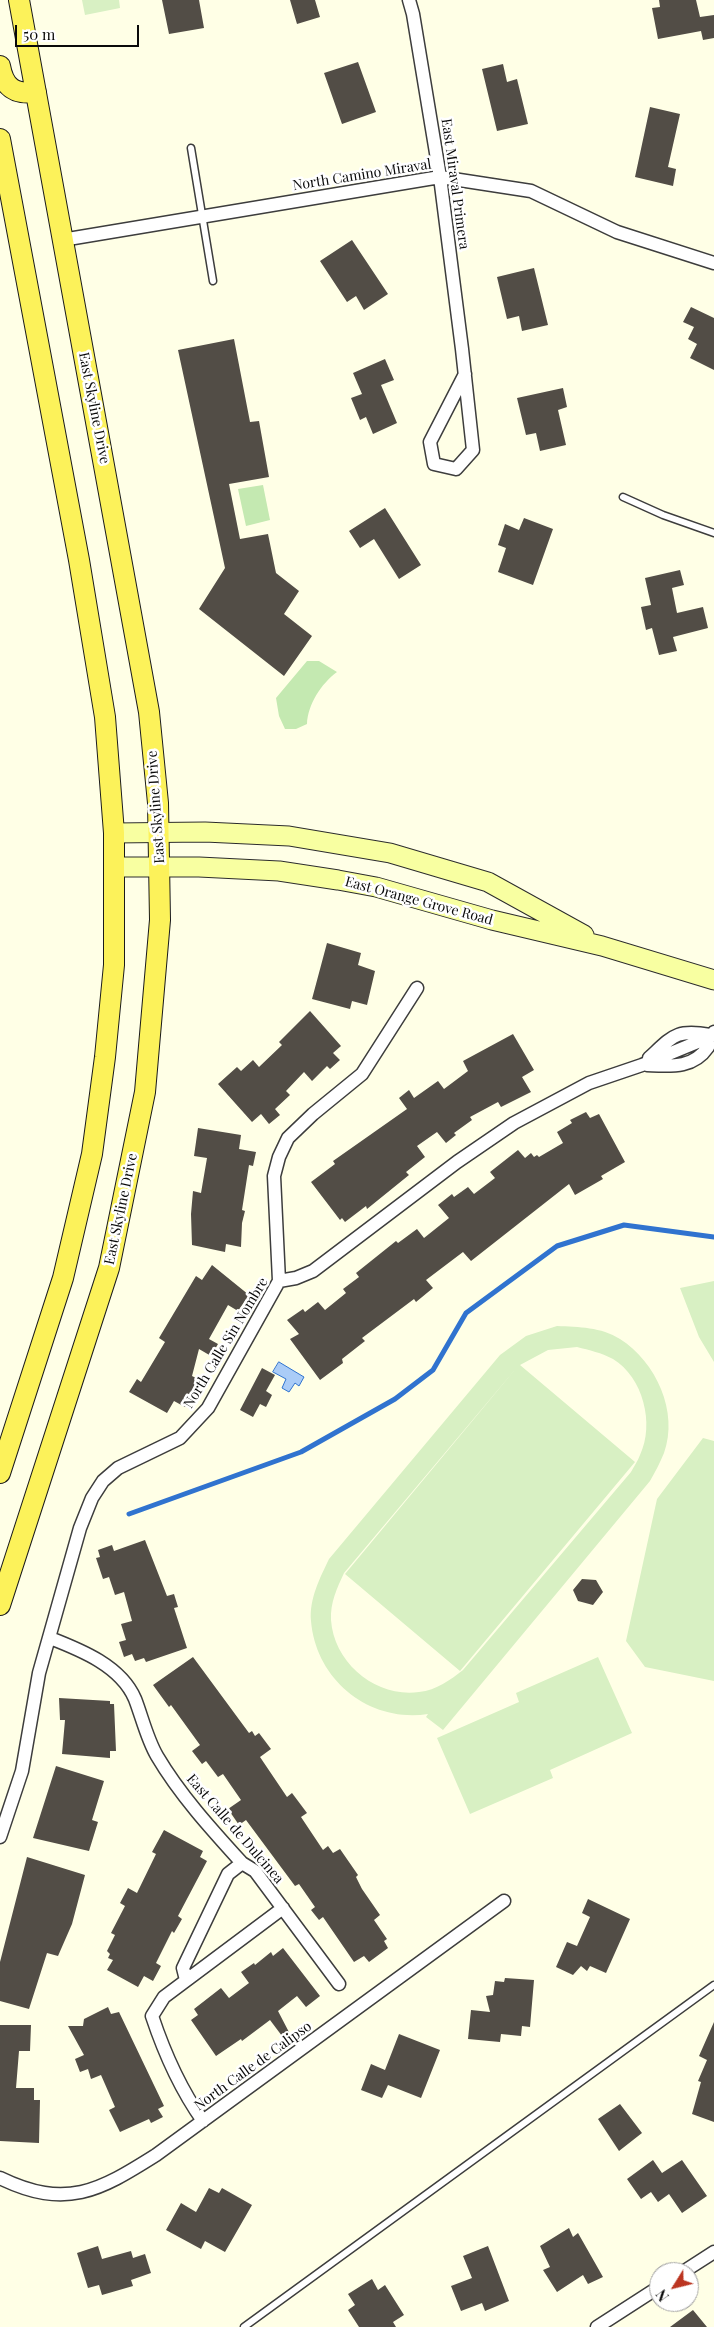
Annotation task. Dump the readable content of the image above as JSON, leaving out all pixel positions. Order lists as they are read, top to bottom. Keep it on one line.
{"streets":{"main road":["East Skyline Drive","East Orange Grove Road"],"street":["North Camino Miraval","East Miraval Primera","North Calle Sin Nombre","East Calle de Dulcinea","North Calle de Calipso"]},"crossings":[["North Camino Miraval","East Miraval Primera"],["North Camino Miraval","East Skyline Drive"],["East Skyline Drive","East Orange Grove Road"],["North Calle Sin Nombre","East Calle de Dulcinea"]],"scale_bar":"50 m","north":"bottom left"}
